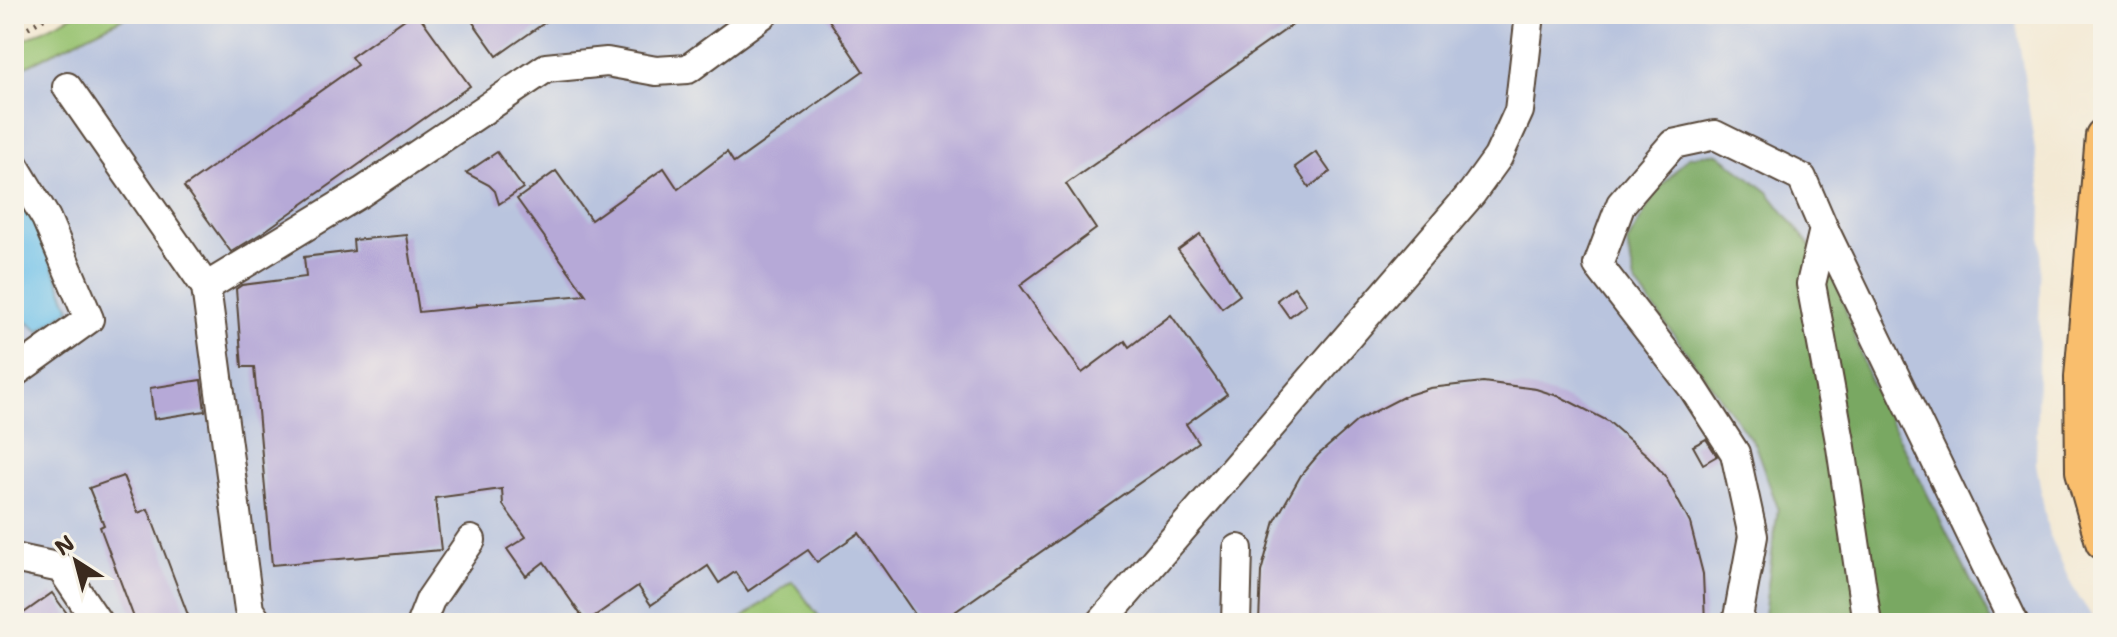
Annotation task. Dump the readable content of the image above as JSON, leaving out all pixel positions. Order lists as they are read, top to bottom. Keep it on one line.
{"north":"top left"}
